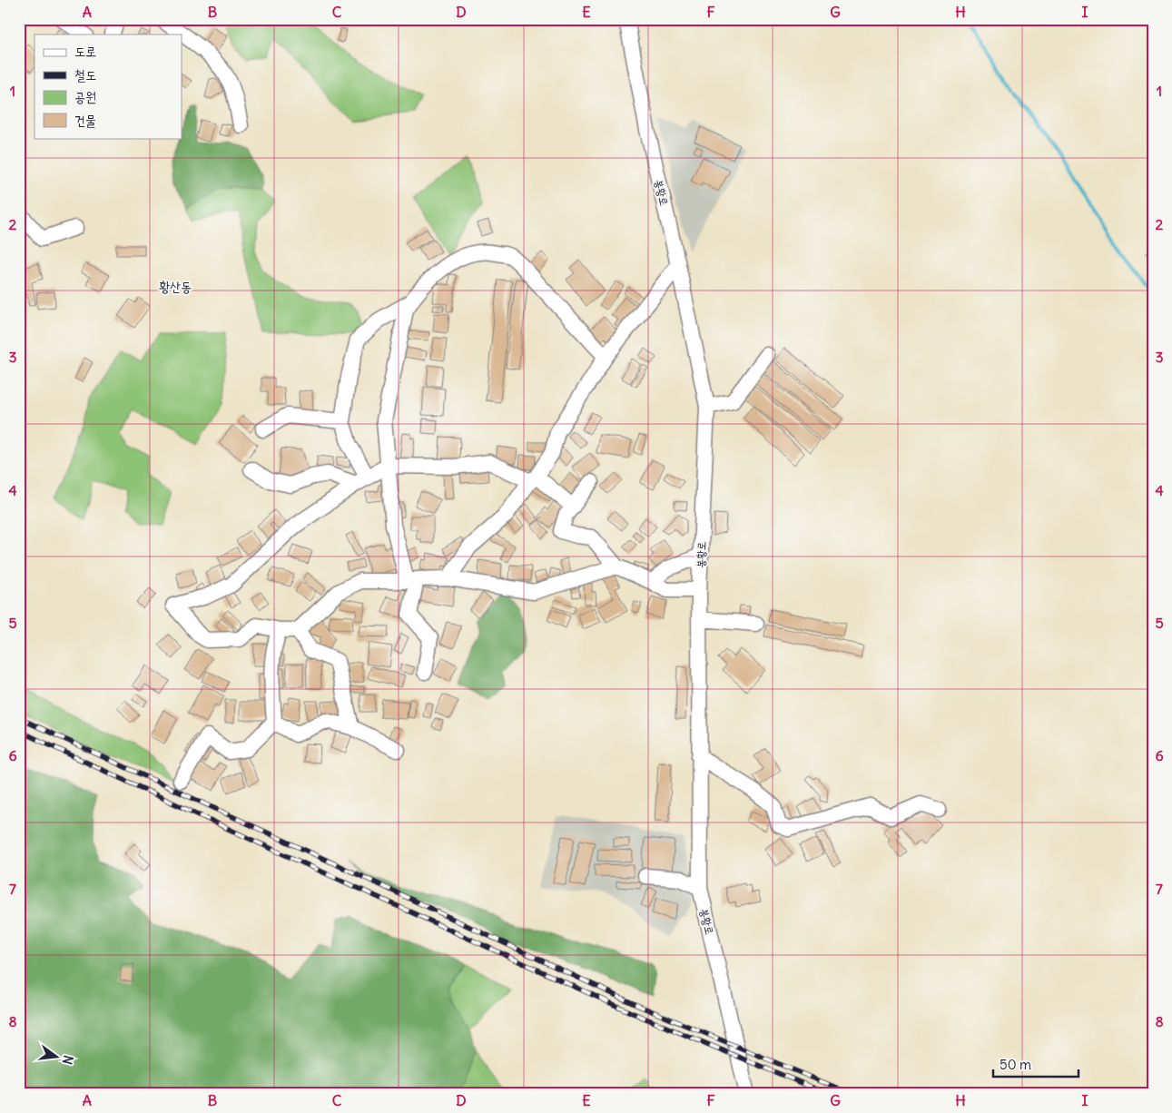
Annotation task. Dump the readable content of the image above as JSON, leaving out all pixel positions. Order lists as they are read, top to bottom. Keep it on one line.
{"streets":{"street":["봉황로"]},"districts":["황산동"],"legend":["도로","철도","공원","건물"],"scale_bar":"50 m","north":"right","grid":{"columns":["A","B","C","D","E","F","G","H","I"],"rows":["1","2","3","4","5","6","7","8"]}}
